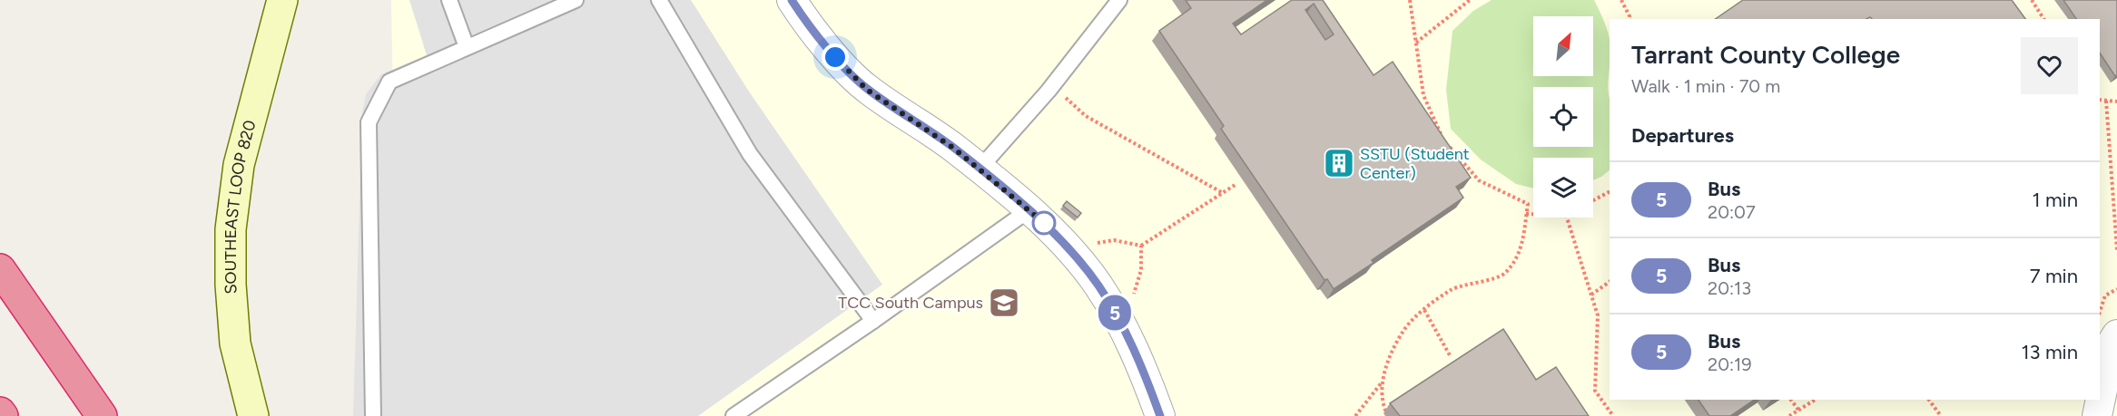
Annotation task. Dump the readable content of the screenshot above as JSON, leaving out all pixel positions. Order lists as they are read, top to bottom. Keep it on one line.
{"streets":{"main road":["SOUTHEAST LOOP 820"]},"places":{"building":["SSTU (Student Center)"],"school or university":["TCC South Campus"]},"lines":["bus line 5"],"north":"top right","page":{"on_map":"5","heading":[["Tarrant County College","Walk · 1 min · 70 m"],"Departures"],"list":[{"mark":"5","name":"Bus","note":"20:07","value":"1 min"},{"mark":"5","name":"Bus","note":"20:13","value":"7 min"},{"mark":"5","name":"Bus","note":"20:19","value":"13 min"}]}}
